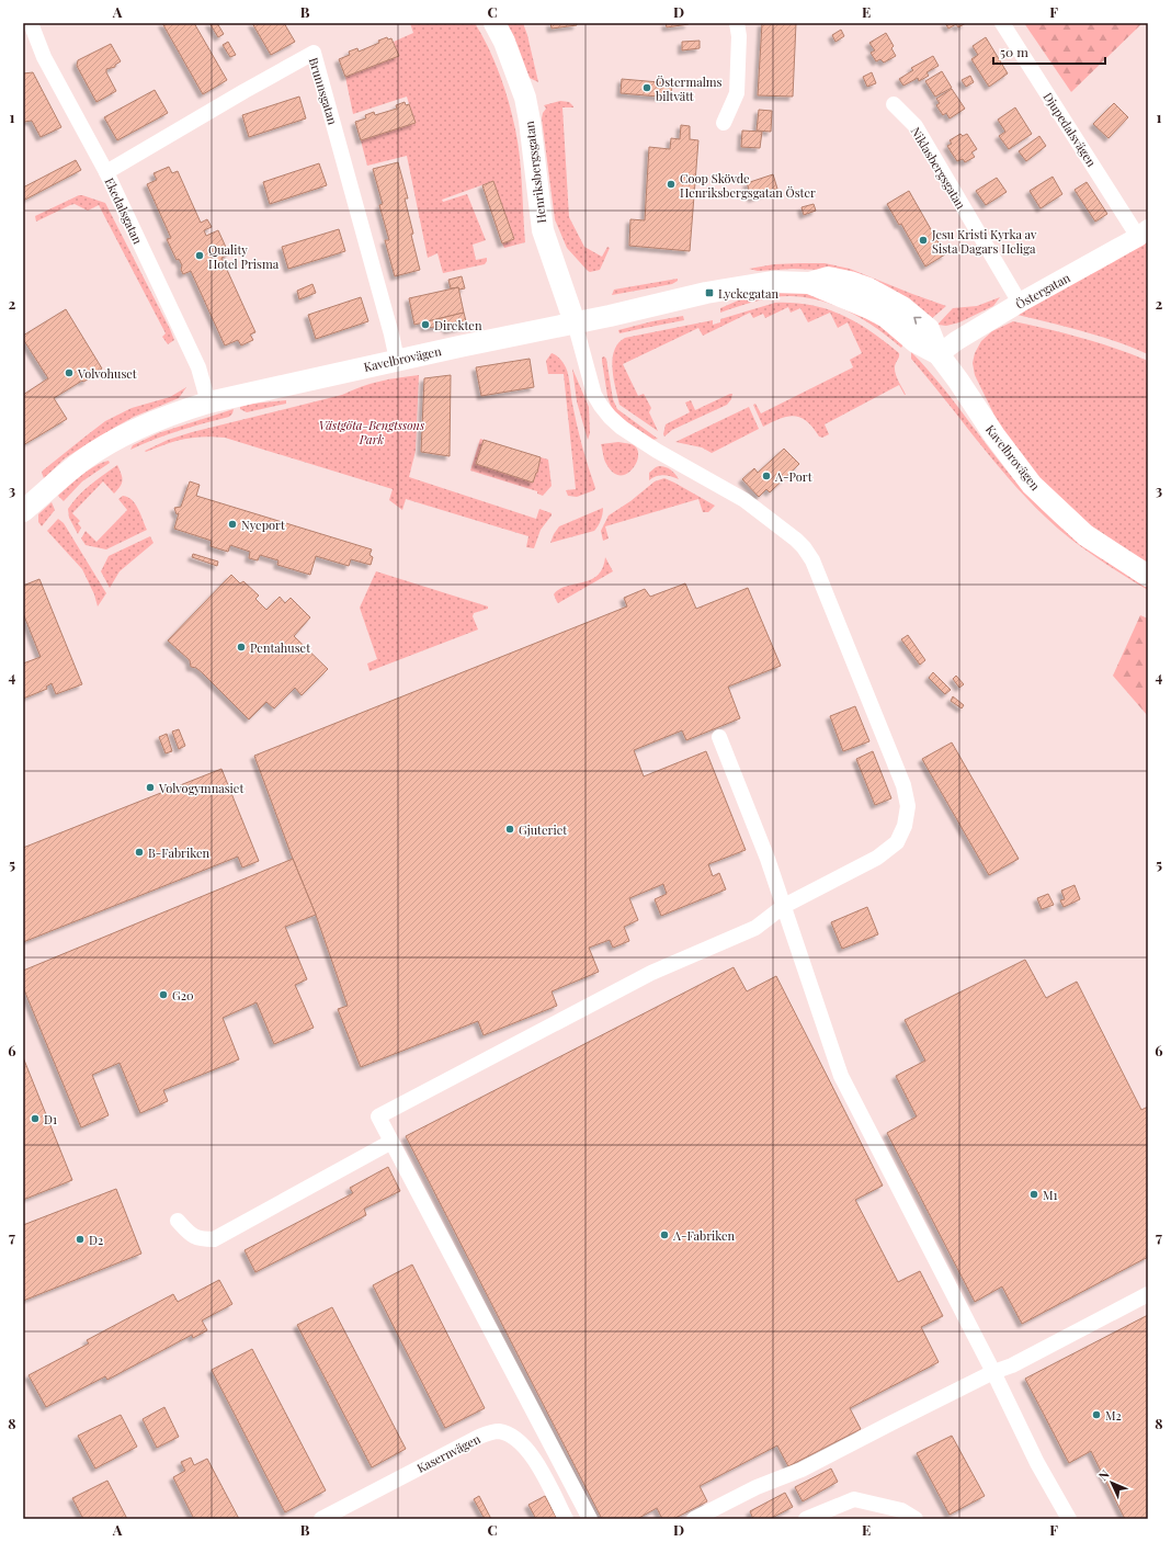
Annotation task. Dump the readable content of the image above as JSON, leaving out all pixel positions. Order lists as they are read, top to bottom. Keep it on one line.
{"streets":{"main road":["Henriksbergsgatan","Kavelbrovägen"],"street":["Brunnsgatan","Djupedalsvägen","Niklasbergsgatan","Ekedalsgatan","Östergatan","Kasernvägen"]},"crossings":[["Brunnsgatan","Ekedalsgatan"],["Brunnsgatan","Kavelbrovägen"],["Djupedalsvägen","Östergatan"],["Niklasbergsgatan","Östergatan"],["Henriksbergsgatan","Kavelbrovägen"],["Ekedalsgatan","Kavelbrovägen"],["Östergatan","Kavelbrovägen"]],"parks":["Västgöta-Bengtssons Park"],"places":{"other":["Östermalms biltvätt","Coop Skövde Henriksbergsgatan Öster","Jesu Kristi Kyrka av Sista Dagars Heliga","Quality Hotel Prisma","Direkten","Volvohuset","A-Port","Nyeport","Pentahuset","Volvogymnasiet","Gjuteriet","B-Fabriken","G20","D1","M1","A-Fabriken","D2","M2"],"transit":["Lyckegatan"]},"scale_bar":"50 m","north":"top left","grid":{"columns":["A","B","C","D","E","F"],"rows":["1","2","3","4","5","6","7","8"]}}
